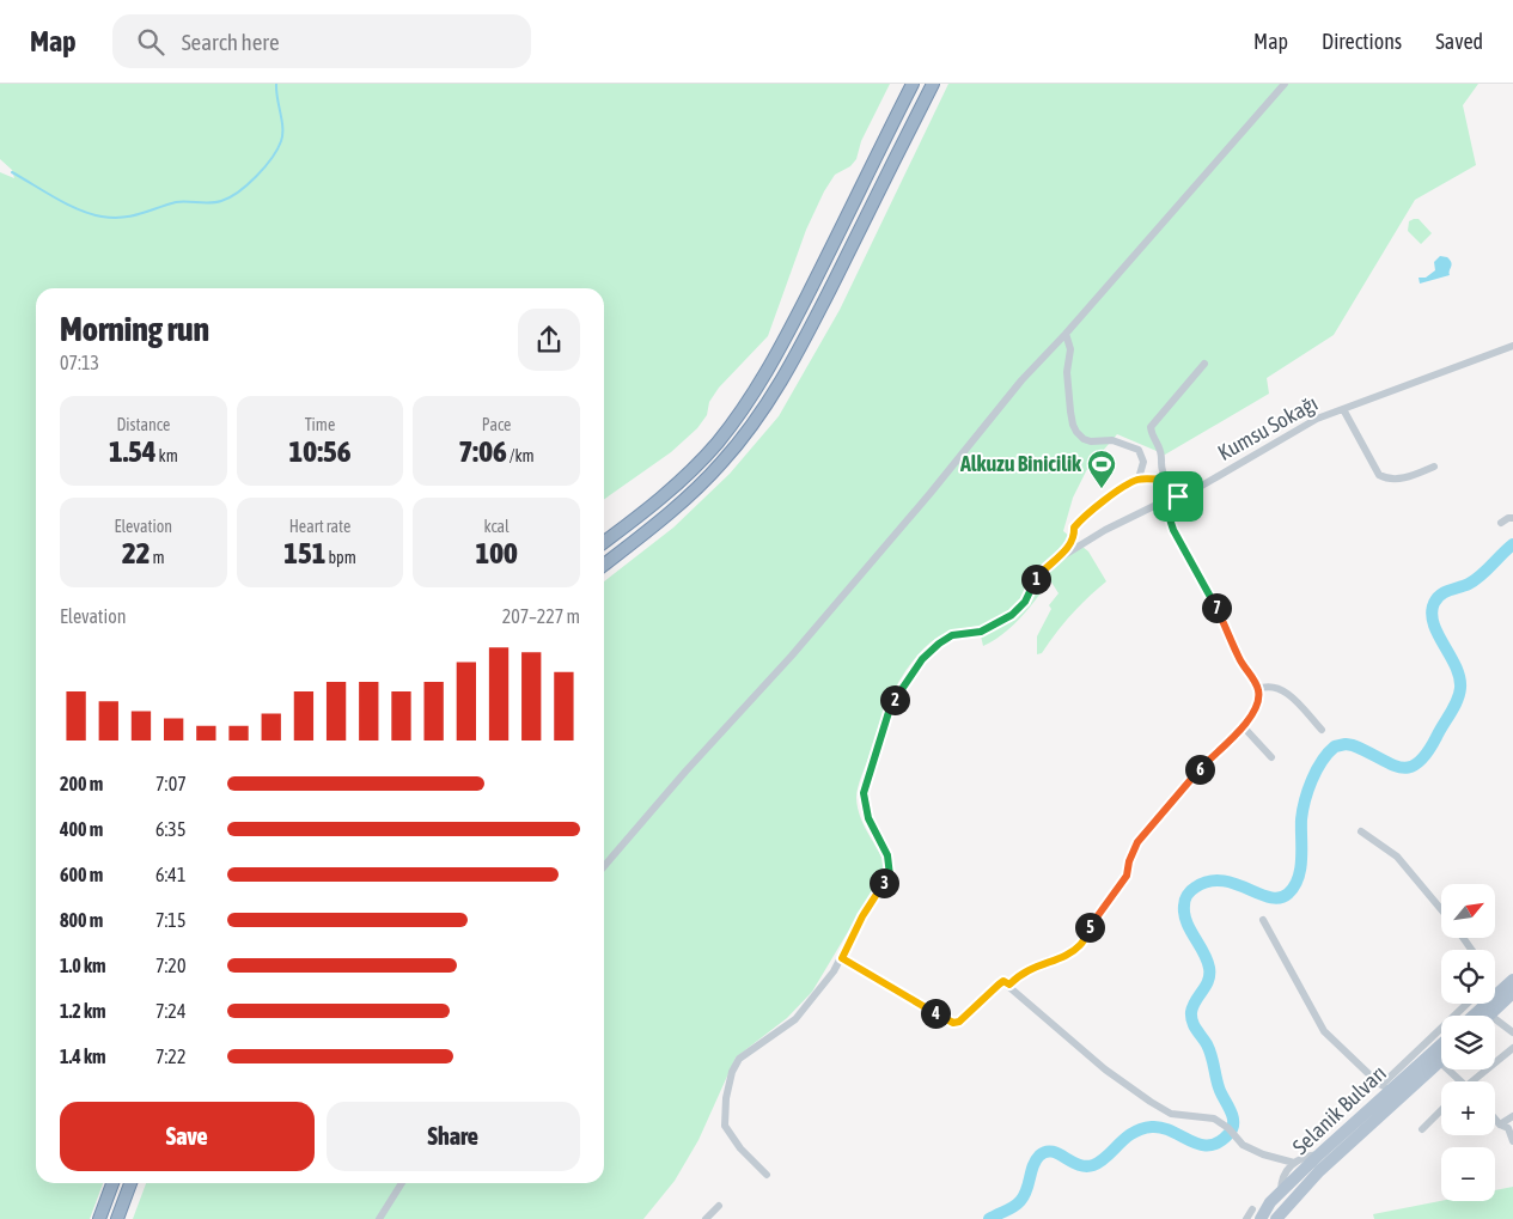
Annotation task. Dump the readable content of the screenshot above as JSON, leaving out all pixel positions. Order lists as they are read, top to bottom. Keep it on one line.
{"streets":{"main road":["Selanik Bulvarı"],"street":["Kumsu Sokağı"]},"places":{"sports":["Alkuzu Binicilik"]},"north":"top right","page":{"header":"Map","search":"Search here","nav":["Map","Directions","Saved"],"heading":["Morning run","07:13"],"stats":[["Distance","1.54 km"],["Time","10:56"],["Pace","7:06 /km"],["Elevation","22 m"],["Heart rate","151 bpm"],["kcal","100"]],"pins":["1","7","2","6","3","5","4"],"chart":["Elevation","207–227 m"],"list":[{"name":"200 m","note":"7:07"},{"name":"400 m","note":"6:35"},{"name":"600 m","note":"6:41"},{"name":"800 m","note":"7:15"},{"name":"1.0 km","note":"7:20"},{"name":"1.2 km","note":"7:24"},{"name":"1.4 km","note":"7:22"}],"map_buttons":["+","−"],"buttons":["Save","Share"]}}
